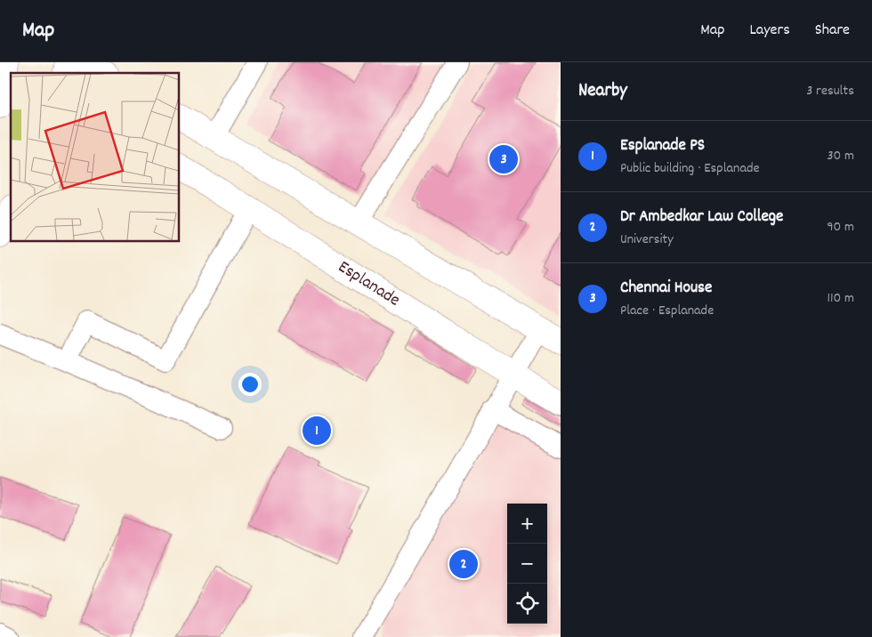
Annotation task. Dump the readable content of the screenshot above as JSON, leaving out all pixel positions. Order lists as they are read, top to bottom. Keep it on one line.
{"streets":{"main road":["Esplanade"]},"page":{"header":"Map","nav":["Map","Layers","Share"],"heading":["Nearby","3 results"],"list":[{"mark":"1","name":"Esplanade PS","note":"Public building · Esplanade","value":"30 m"},{"mark":"2","name":"Dr Ambedkar Law College","note":"University","value":"90 m"},{"mark":"3","name":"Chennai House","note":"Place · Esplanade","value":"110 m"}],"pins":["3","1","2"],"map_buttons":["+","−"]}}
